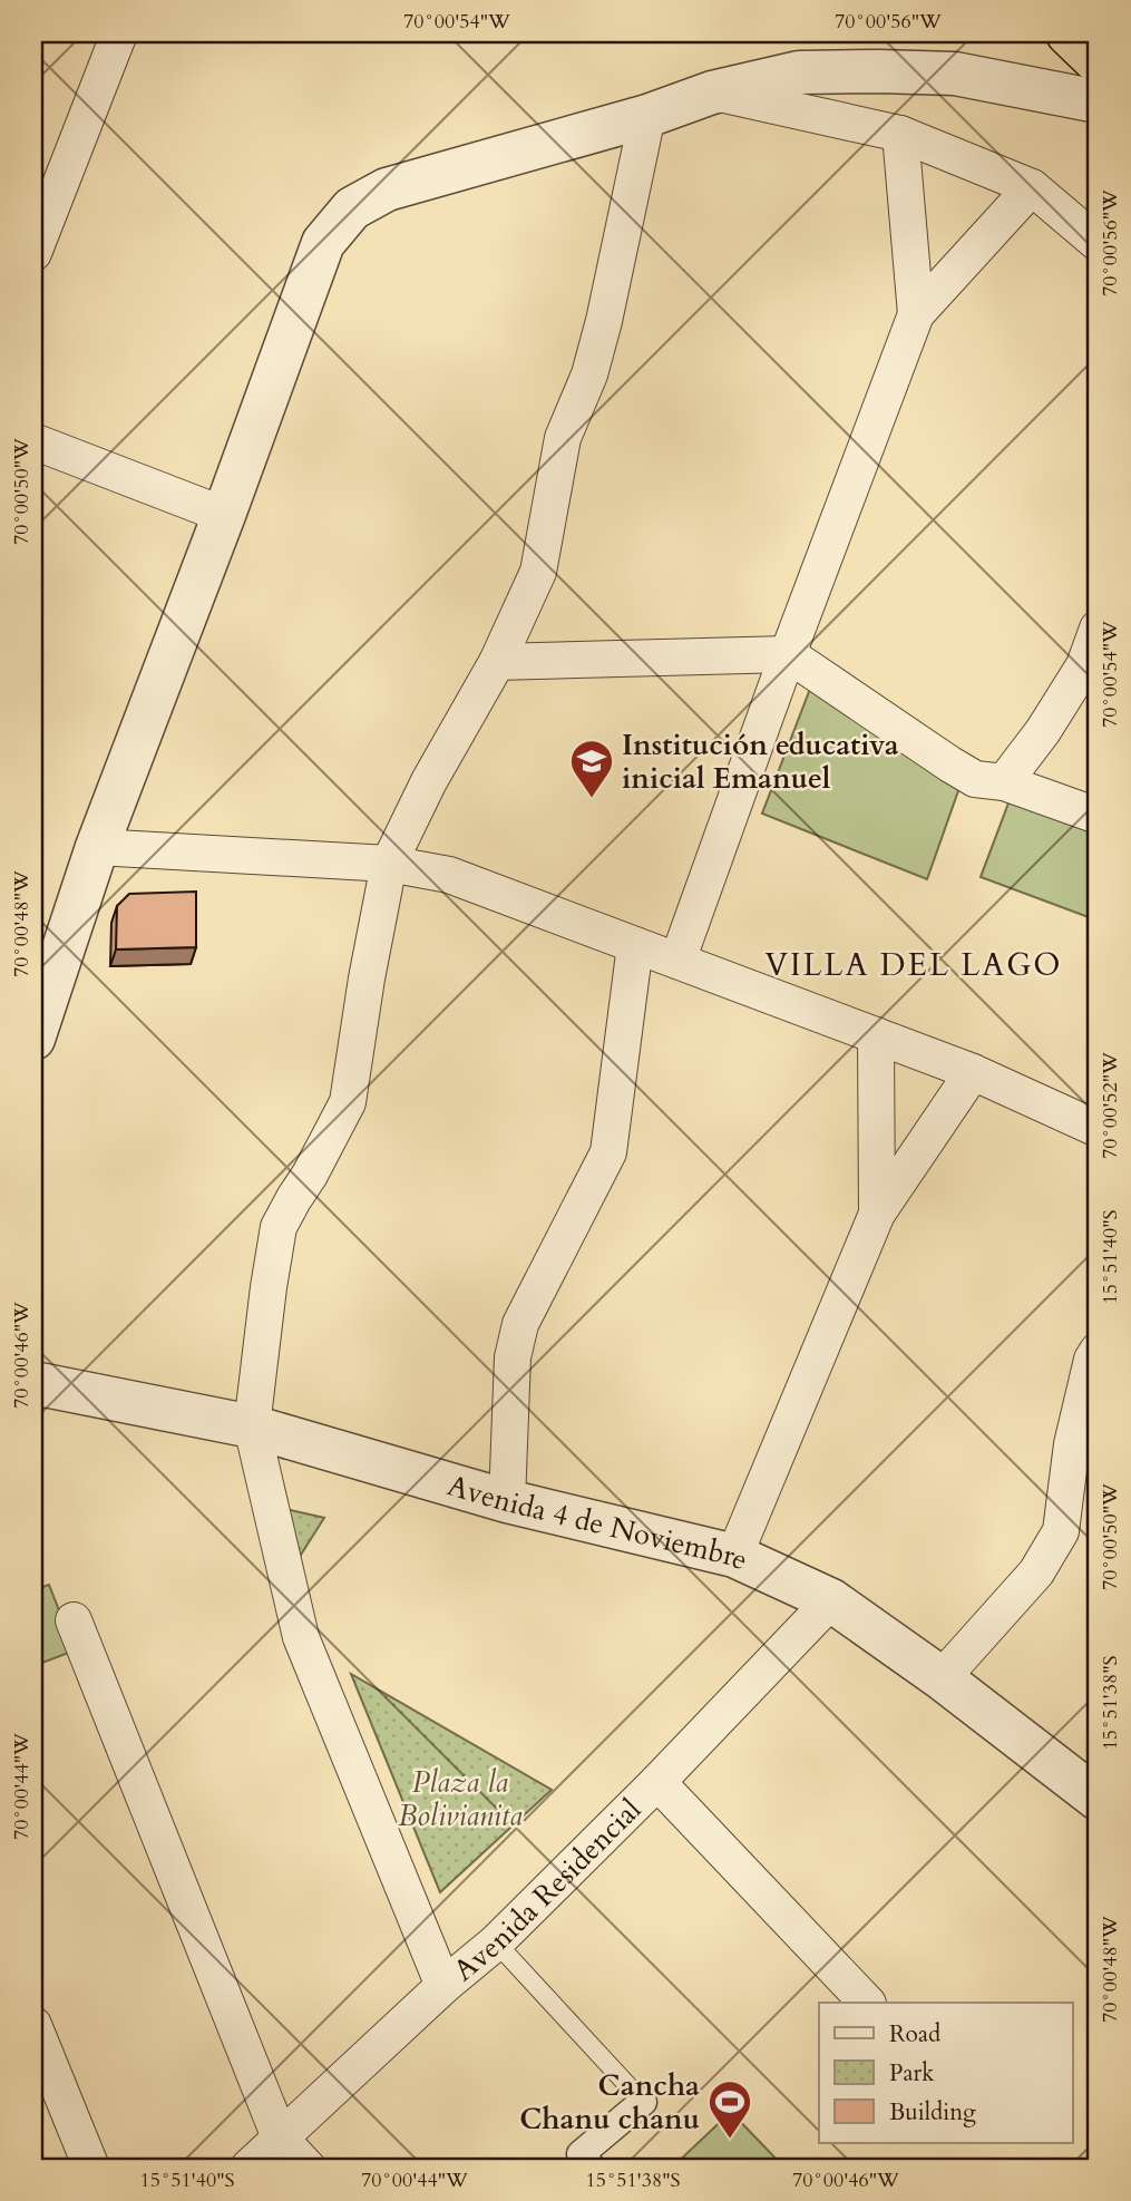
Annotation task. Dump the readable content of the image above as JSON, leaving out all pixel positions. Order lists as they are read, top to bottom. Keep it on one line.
{"streets":{"street":["Avenida 4 de Noviembre","Avenida Residencial"]},"crossings":[["Avenida 4 de Noviembre","Avenida Residencial"]],"districts":["VILLA DEL LAGO"],"parks":["Plaza la Bolivianita"],"places":{"school or university":["Institución educativa inicial Emanuel"],"sports":["Cancha Chanu chanu"]},"legend":["Road","Park","Building"],"coordinates":["70°00'54\"W","70°00'56\"W","70°00'50\"W","70°00'48\"W","70°00'52\"W","15°51'40\"S","70°00'46\"W","15°51'38\"S","70°00'44\"W"]}
